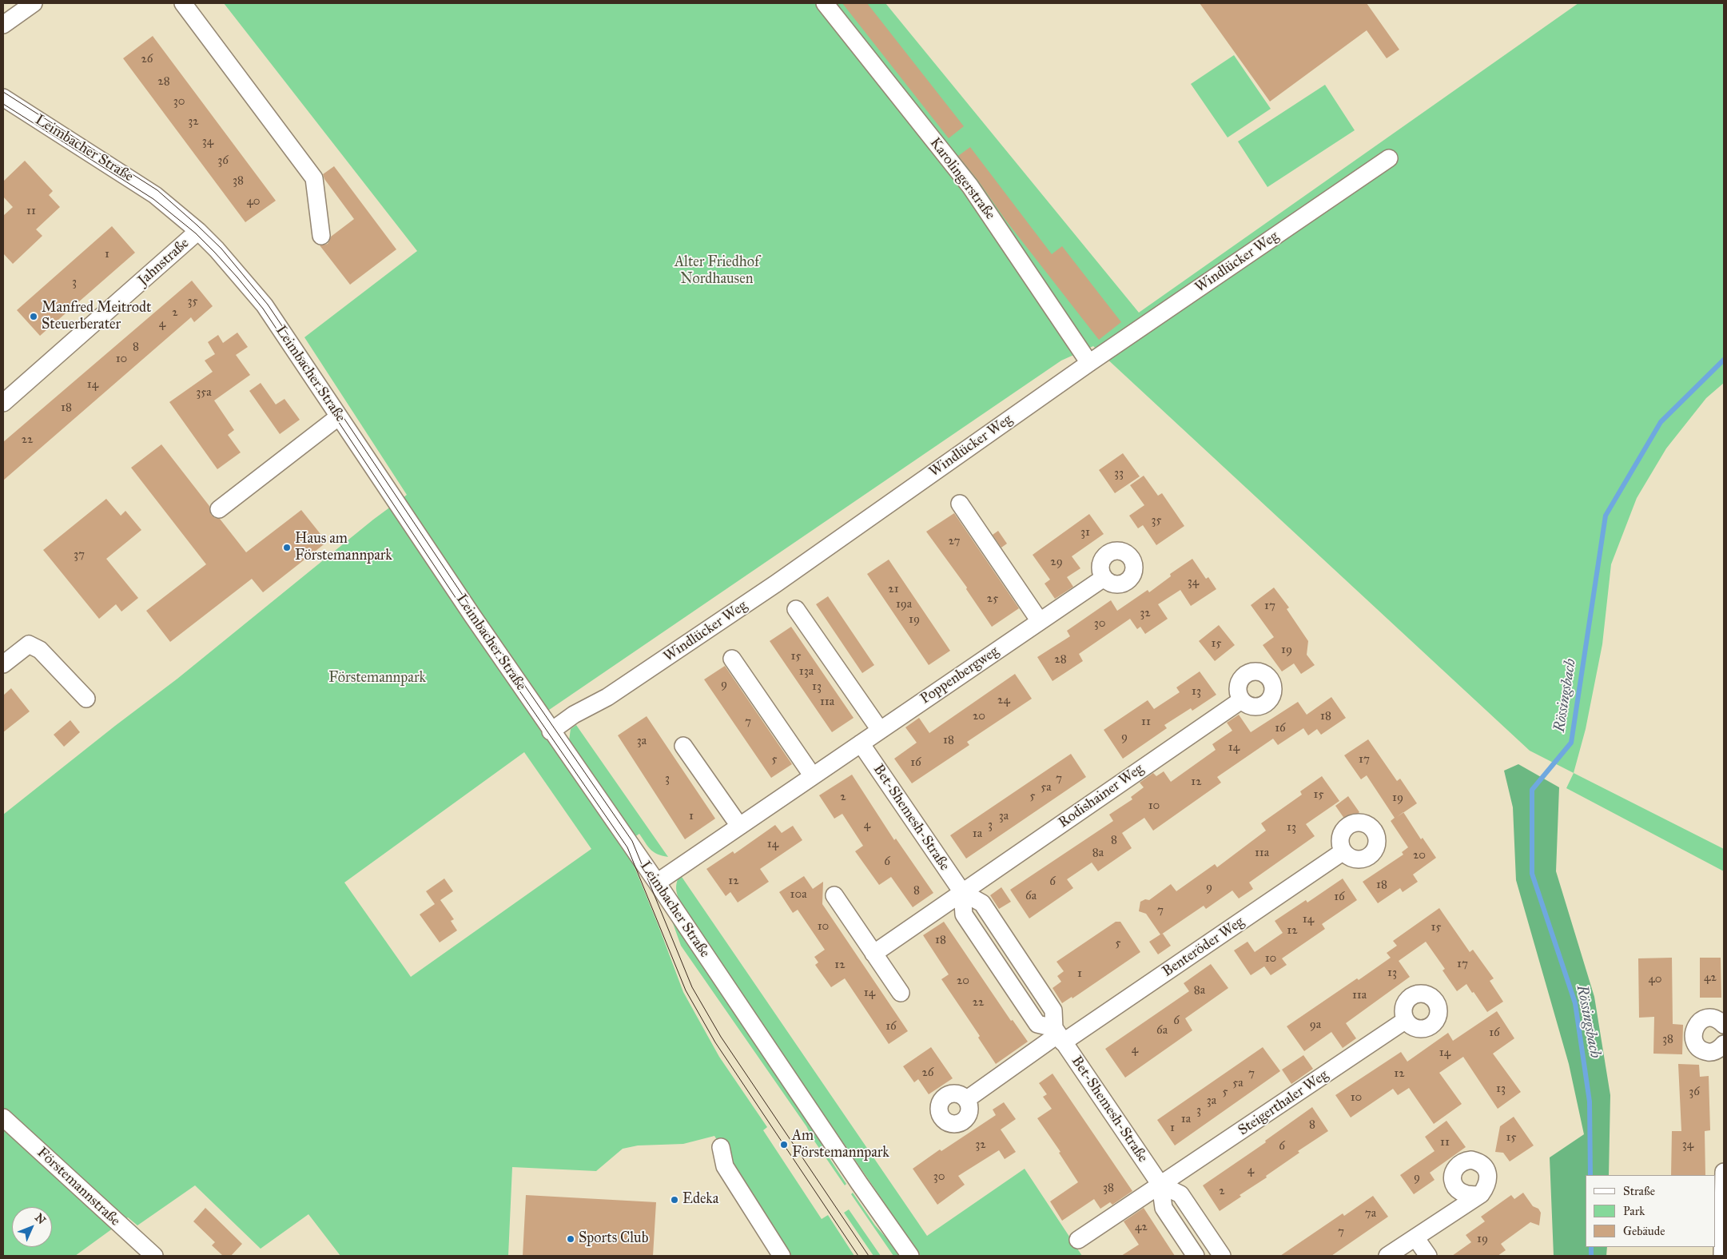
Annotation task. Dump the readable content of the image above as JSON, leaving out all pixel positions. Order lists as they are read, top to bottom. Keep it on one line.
{"streets":{"street":["Leimbacher Straße","Karolingerstraße","Jahnstraße","Windlücker Weg","Poppenbergweg","Rodishainer Weg","Bet-Shemesh-Straße","Benteröder Weg","Steigerthaler Weg","Förstemannstraße"]},"crossings":[["Leimbacher Straße","Jahnstraße"],["Leimbacher Straße","Windlücker Weg"],["Leimbacher Straße","Poppenbergweg"],["Karolingerstraße","Windlücker Weg"],["Poppenbergweg","Bet-Shemesh-Straße"],["Rodishainer Weg","Bet-Shemesh-Straße"],["Bet-Shemesh-Straße","Benteröder Weg"],["Bet-Shemesh-Straße","Steigerthaler Weg"]],"water":["Rössingsbach"],"parks":["Alter Friedhof Nordhausen","Förstemannpark"],"places":["Manfred Meitrodt Steuerberater","Haus am Förstemannpark","Am Förstemannpark","Edeka","Sports Club"],"house_numbers":["26","28","30","32","34","36","38","40","11","1","3","35","2","4","8","10","14","35a","18","22","33","35","31","27","37","29","34","21","25","19a","17","32","19","30","15","19","15","28","13a","9","13","13","24","11a","20","18","7","11","16","9","18","3a","14","5","17","16","3","7","12","5a","15","5","2","19","10","1","3a","4","3","13","1a","8","14","8a","11a","20","6","12","6","18","9","8","10a","6a","16","7","14","10","15","12","18","5","10","17","12","13","1","42","40","20","8a","14","11a","22","6","9a","16","6a","16","38","4","14","26","7","12","5a","13","5","36","10","3a","3","1a","8","1","15","11","32","34","6","4","30","9","38","2","7a","42","7","19"],"legend":["Straße","Park","Gebäude"],"north":"top right"}
